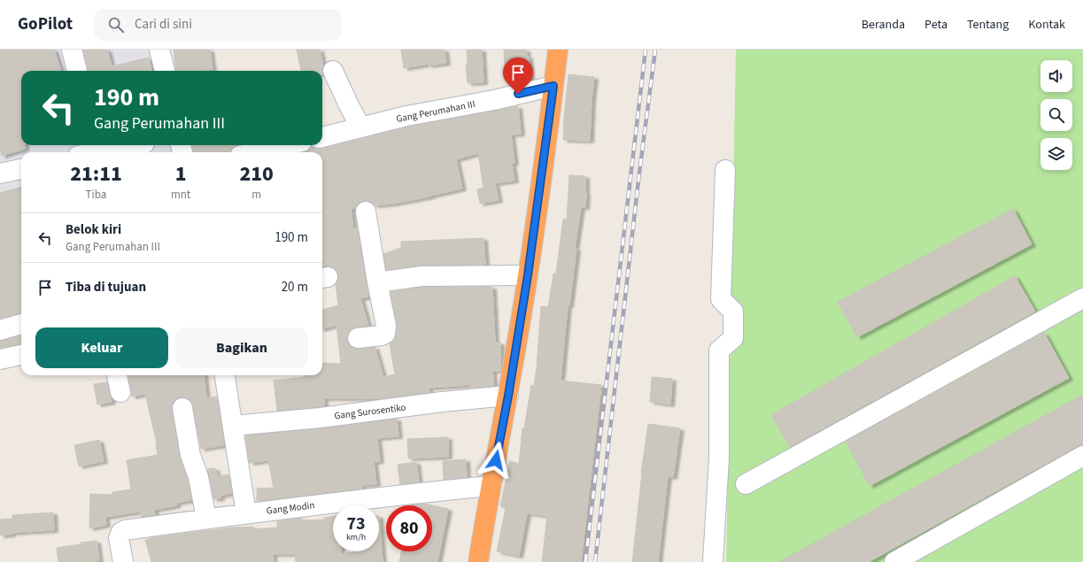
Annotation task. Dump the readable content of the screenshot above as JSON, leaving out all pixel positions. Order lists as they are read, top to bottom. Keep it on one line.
{"streets":{"street":["Gang Perumahan III","Gang Surosentiko","Gang Modin"]},"page":{"header":"GoPilot","search":"Cari di sini","nav":["Beranda","Peta","Tentang","Kontak"],"turn":["190 m","Gang Perumahan III"],"eta":["21:11","Tiba","1","mnt","210","m"],"list":[{"name":"Belok kiri","note":"Gang Perumahan III","value":"190 m"},{"name":"Tiba di tujuan","value":"20 m"}],"buttons":["Keluar","Bagikan"],"speed":"73 km/h","limit":"80"}}
